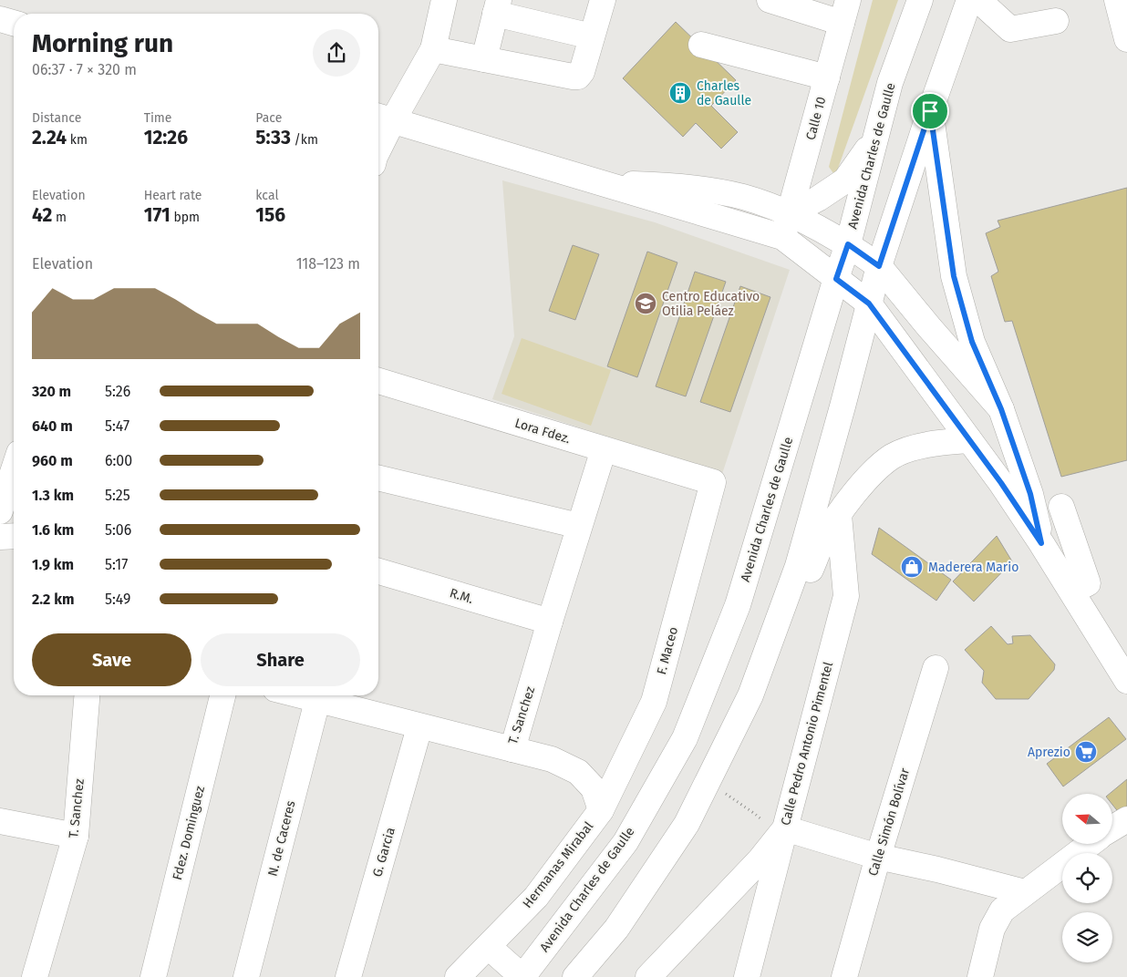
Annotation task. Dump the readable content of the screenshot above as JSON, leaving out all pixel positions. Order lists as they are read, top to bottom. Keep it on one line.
{"streets":{"street":["Calle 10","Avenida Charles de Gaulle","Lora Fdez.","R.M.","F. Maceo","T. Sanchez","Calle Pedro Antonio Pimentel","Calle Simón Bolívar","Fdez. Dominguez","N. de Caceres","G. Garcia","Hermanas Mirabal"]},"crossings":[["Lora Fdez.","F. Maceo"],["Lora Fdez.","T. Sanchez"],["R.M.","T. Sanchez"],["F. Maceo","Hermanas Mirabal"],["T. Sanchez","N. de Caceres"],["T. Sanchez","G. Garcia"]],"places":{"building":["Charles de Gaulle"],"school or university":["Centro Educativo Otilia Peláez"],"shop":["Maderera Mario"],"supermarket":["Aprezio"]},"north":"left","page":{"heading":["Morning run","06:37 · 7 × 320 m"],"stats":[["Distance","2.24 km"],["Time","12:26"],["Pace","5:33 /km"],["Elevation","42 m"],["Heart rate","171 bpm"],["kcal","156"]],"chart":["Elevation","118–123 m"],"list":[{"name":"320 m","note":"5:26"},{"name":"640 m","note":"5:47"},{"name":"960 m","note":"6:00"},{"name":"1.3 km","note":"5:25"},{"name":"1.6 km","note":"5:06"},{"name":"1.9 km","note":"5:17"},{"name":"2.2 km","note":"5:49"}],"buttons":["Save","Share"]}}
